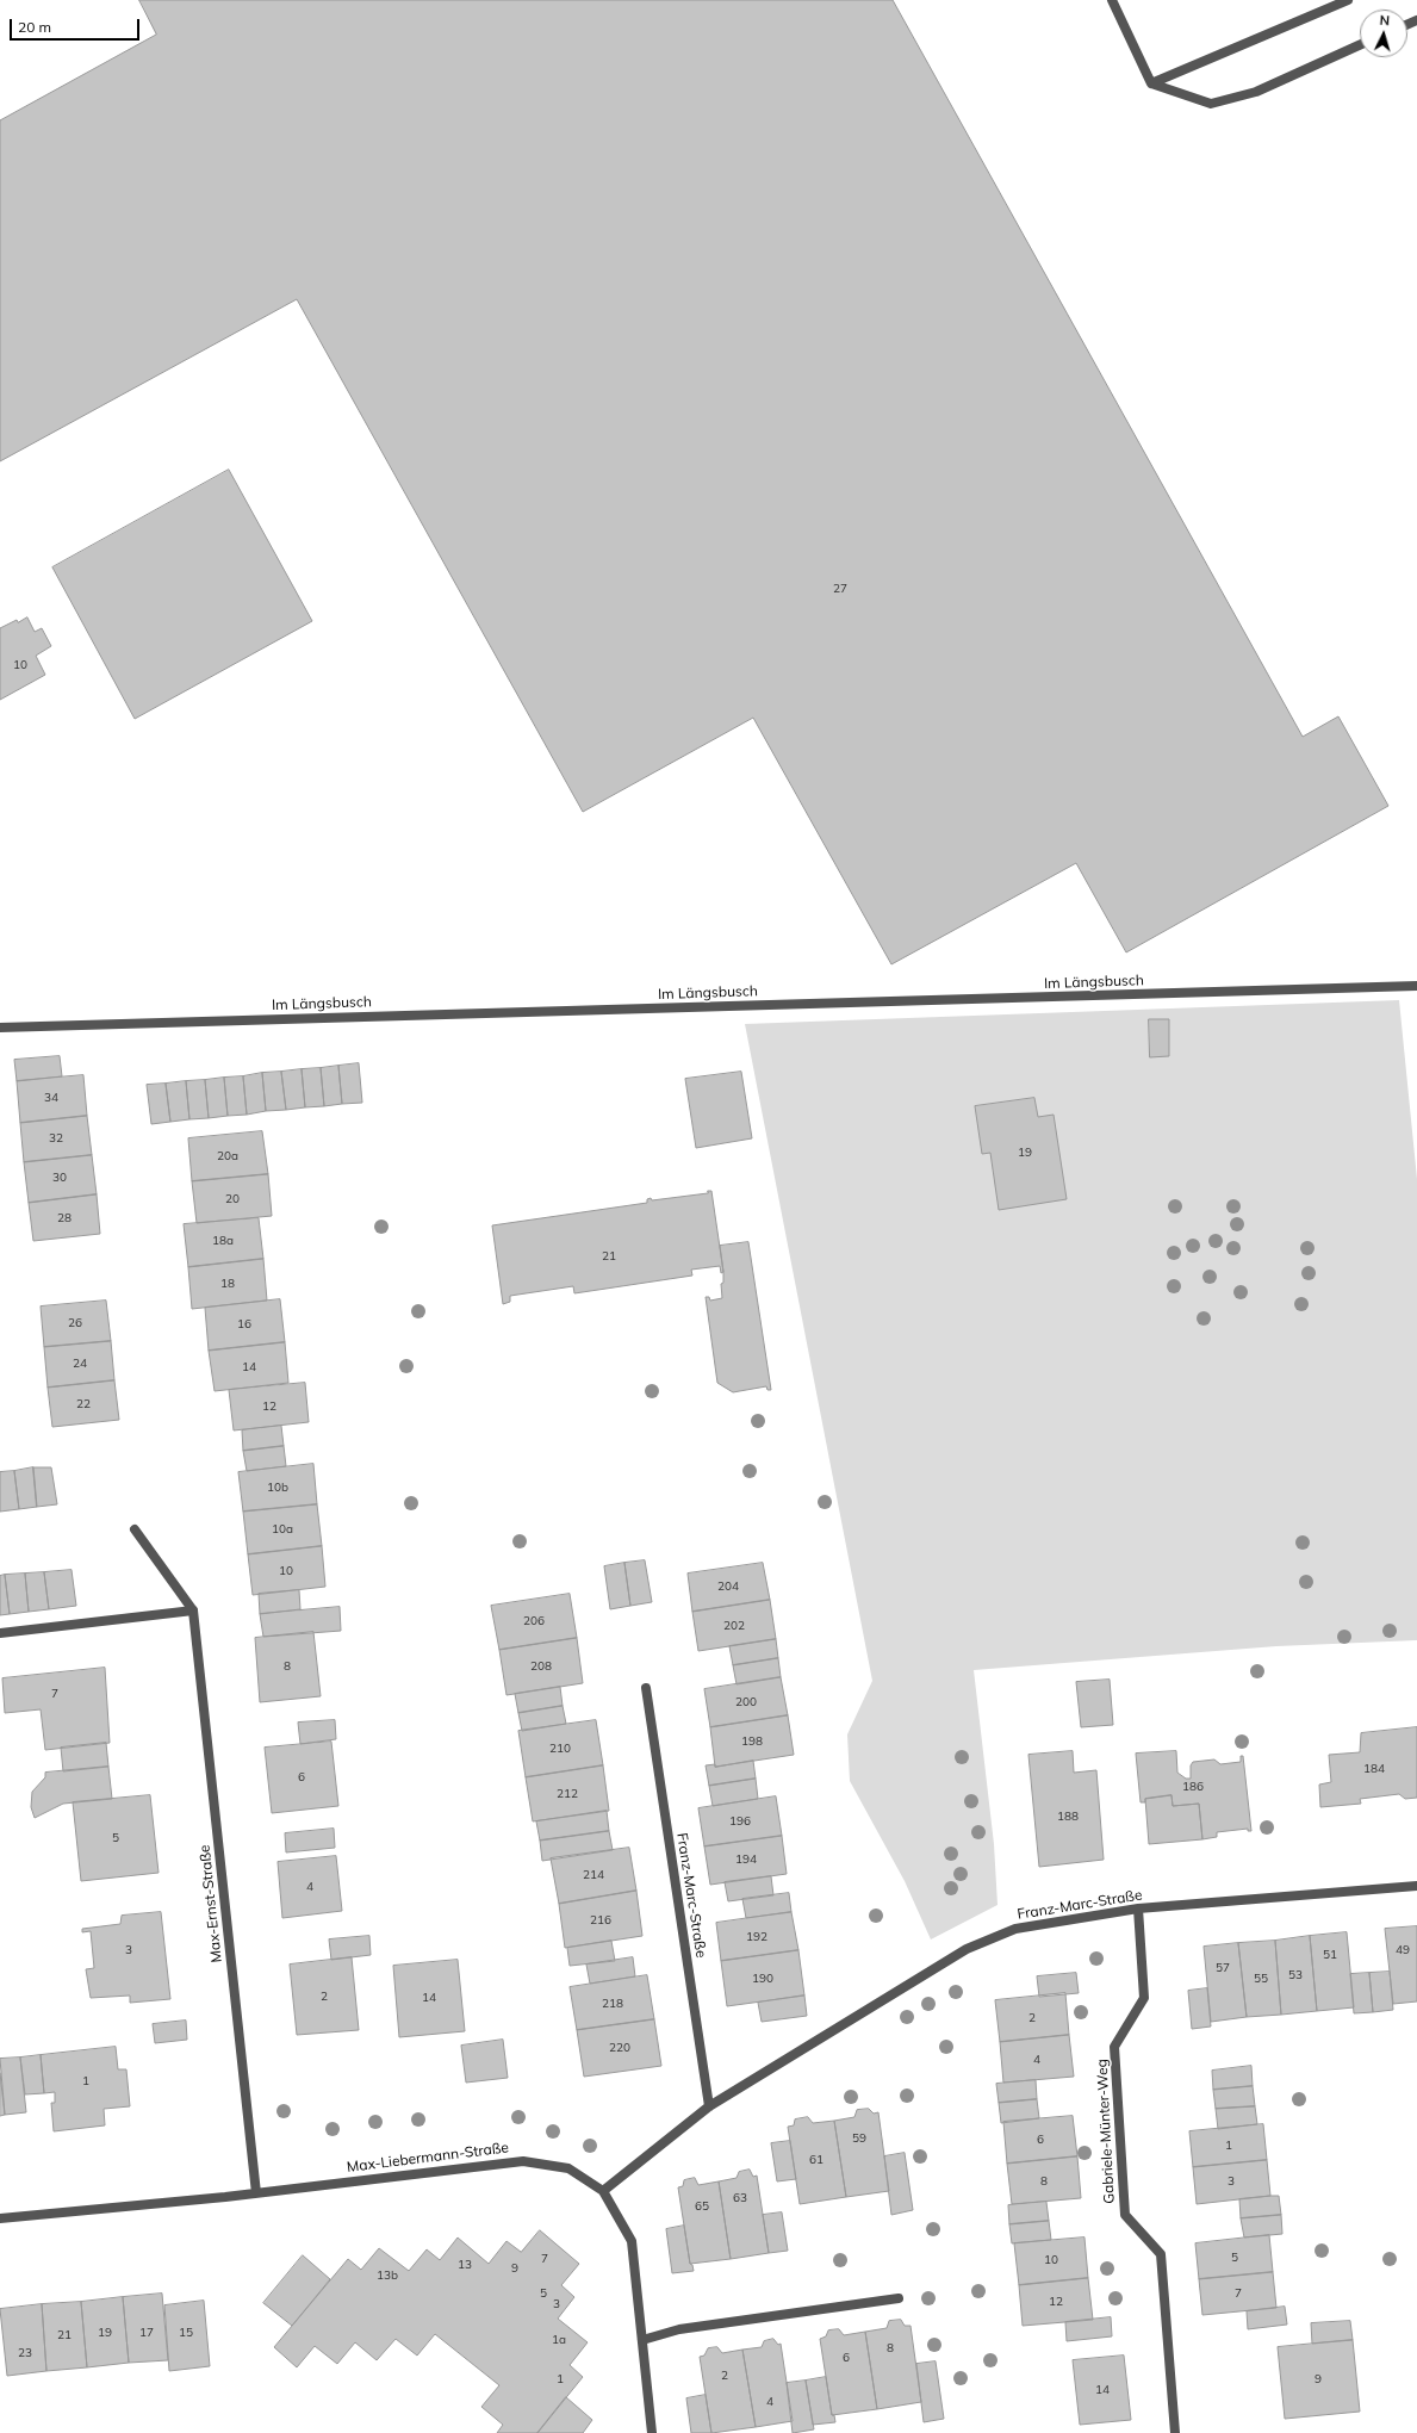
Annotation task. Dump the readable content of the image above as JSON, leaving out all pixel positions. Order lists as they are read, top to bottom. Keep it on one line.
{"streets":{"street":["Im Längsbusch","Franz-Marc-Straße","Max-Ernst-Straße","Gabriele-Münter-Weg","Max-Liebermann-Straße"]},"crossings":[["Franz-Marc-Straße","Gabriele-Münter-Weg"],["Franz-Marc-Straße","Max-Liebermann-Straße"],["Max-Ernst-Straße","Max-Liebermann-Straße"]],"house_numbers":["27","10","34","32","19","20a","30","20","28","18a","21","18","26","16","24","14","22","12","10b","10a","10","204","206","202","8","208","7","200","198","210","184","6","186","212","188","196","5","194","214","4","216","192","3","49","51","57","53","190","55","2","14","218","2","220","4","1","59","6","1","61","8","3","63","65","5","7","10","13","9","13b","5","7","12","3","19","17","15","21","1a","8","23","6","2","1","9","14","4"],"scale_bar":"20 m","north":"top"}
